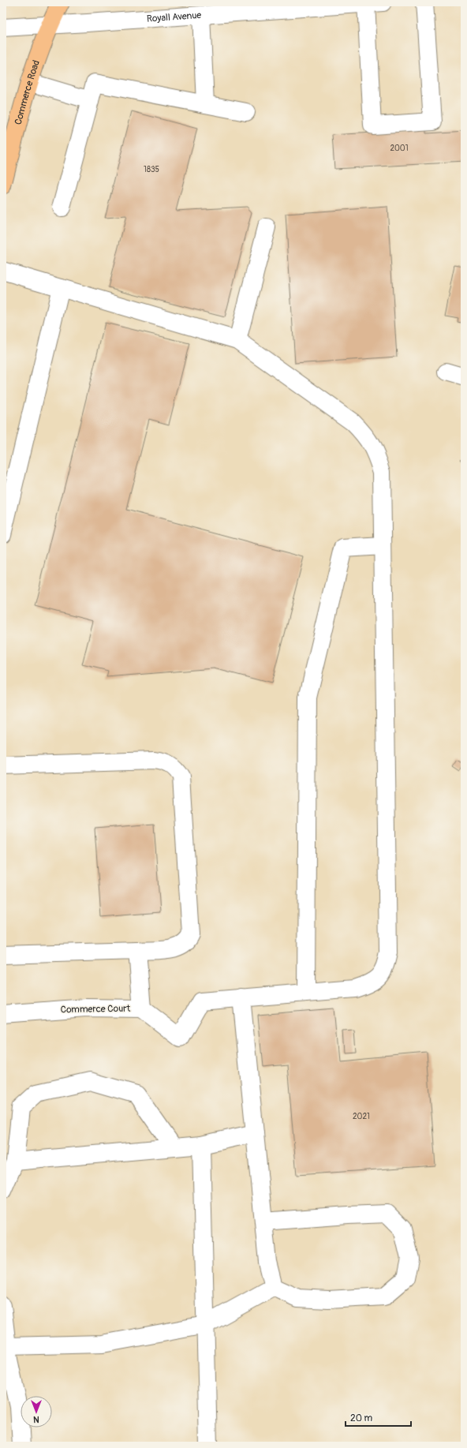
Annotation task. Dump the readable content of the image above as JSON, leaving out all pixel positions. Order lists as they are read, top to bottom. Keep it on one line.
{"streets":{"main road":["Commerce Road"],"street":["Royall Avenue","Commerce Court"]},"crossings":[["Royall Avenue","Commerce Road"]],"house_numbers":["2001","1835","2021"],"scale_bar":"20 m","north":"bottom"}
